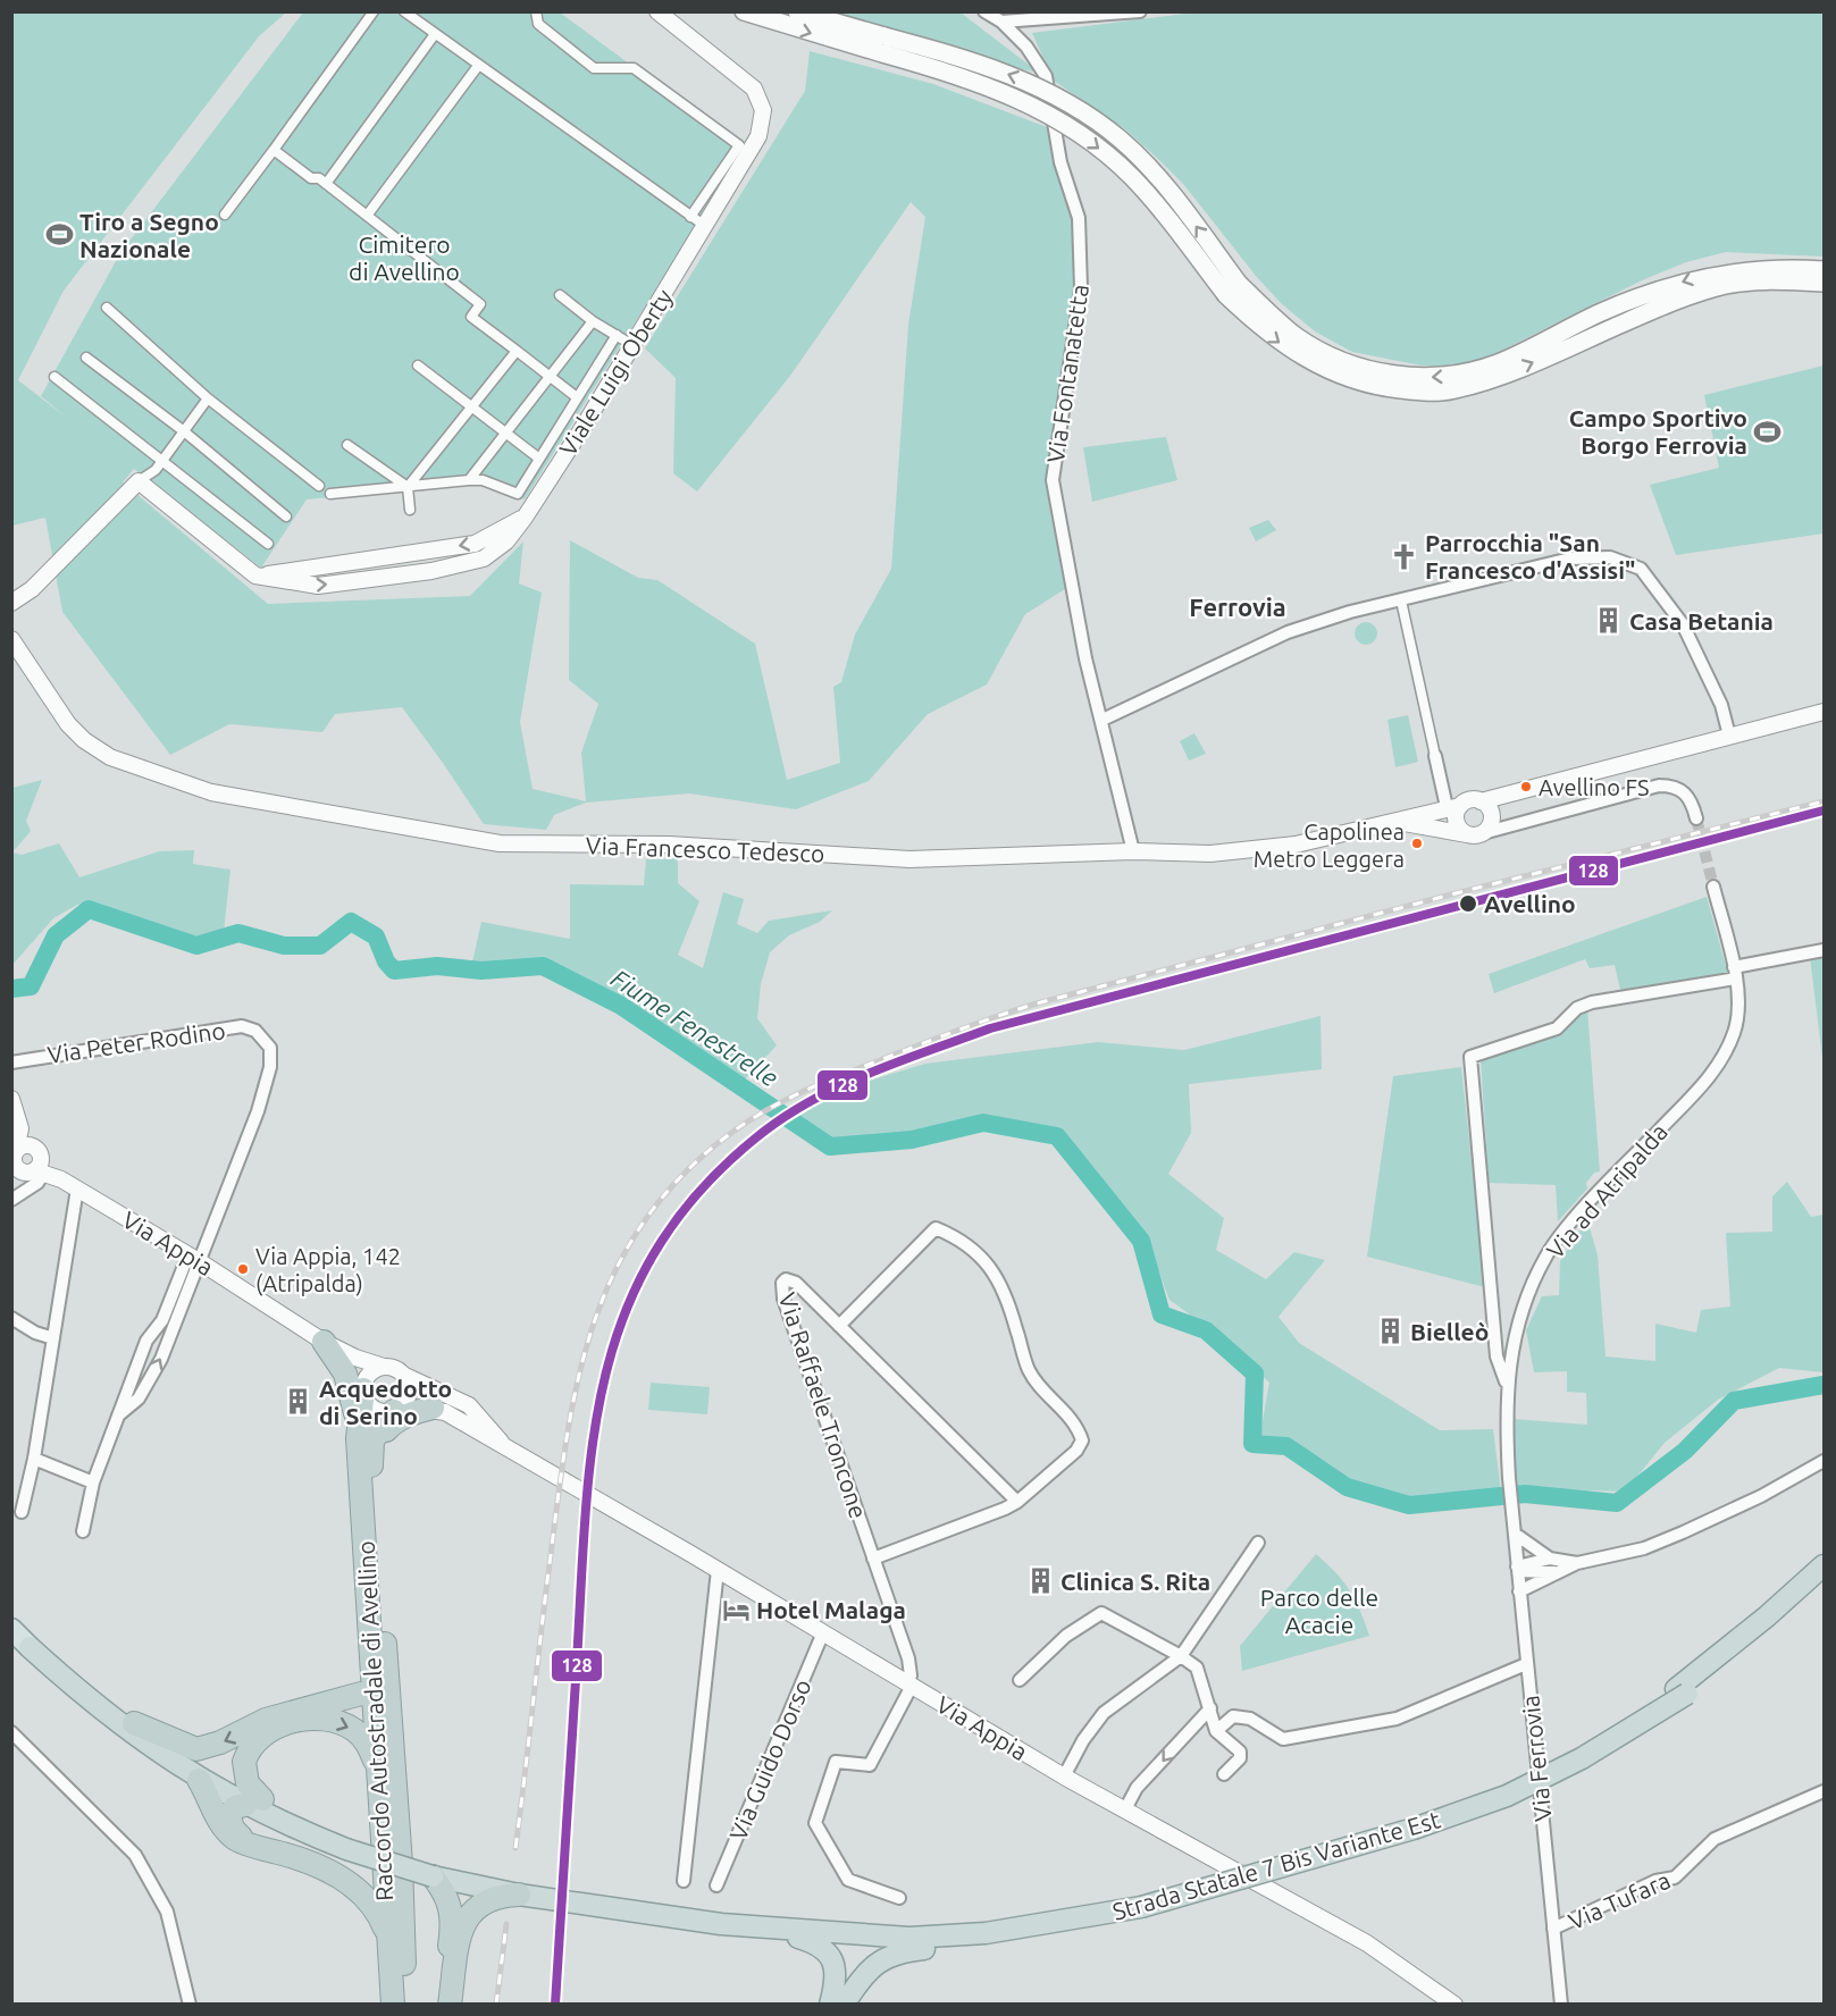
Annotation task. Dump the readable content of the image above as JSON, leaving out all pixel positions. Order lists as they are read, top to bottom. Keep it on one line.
{"streets":{"highway":["Raccordo Autostradale di Avellino","Strada Statale 7 Bis Variante Est"],"street":["Viale Luigi Oberty","Via Fontanatetta","Via Francesco Tedesco","Via Peter Rodino","Via ad Atripalda","Via Appia","Via Raffaele Troncone","Via Ferrovia","Via Guido Dorso","Via Tufara"]},"crossings":[["Via Fontanatetta","Via Francesco Tedesco"],["Via Peter Rodino","Via Appia"],["Via ad Atripalda","Via Ferrovia"],["Via Appia","Via Raffaele Troncone"],["Via Appia","Via Guido Dorso"],["Via Ferrovia","Via Tufara"]],"districts":["Ferrovia"],"water":["Fiume Fenestrelle"],"parks":["Cimitero di Avellino","Parco delle Acacie"],"places":{"sports":["Tiro a Segno Nazionale","Campo Sportivo Borgo Ferrovia"],"church":["Parrocchia \"San Francesco d'Assisi\""],"building":["Casa Betania","Bielleò","Acquedotto di Serino","Clinica S. Rita"],"other":["Avellino FS","Capolinea Metro Leggera","Avellino","Via Appia, 142 (Atripalda)"],"hotel":["Hotel Malaga"]},"lines":["transit line 128"]}
